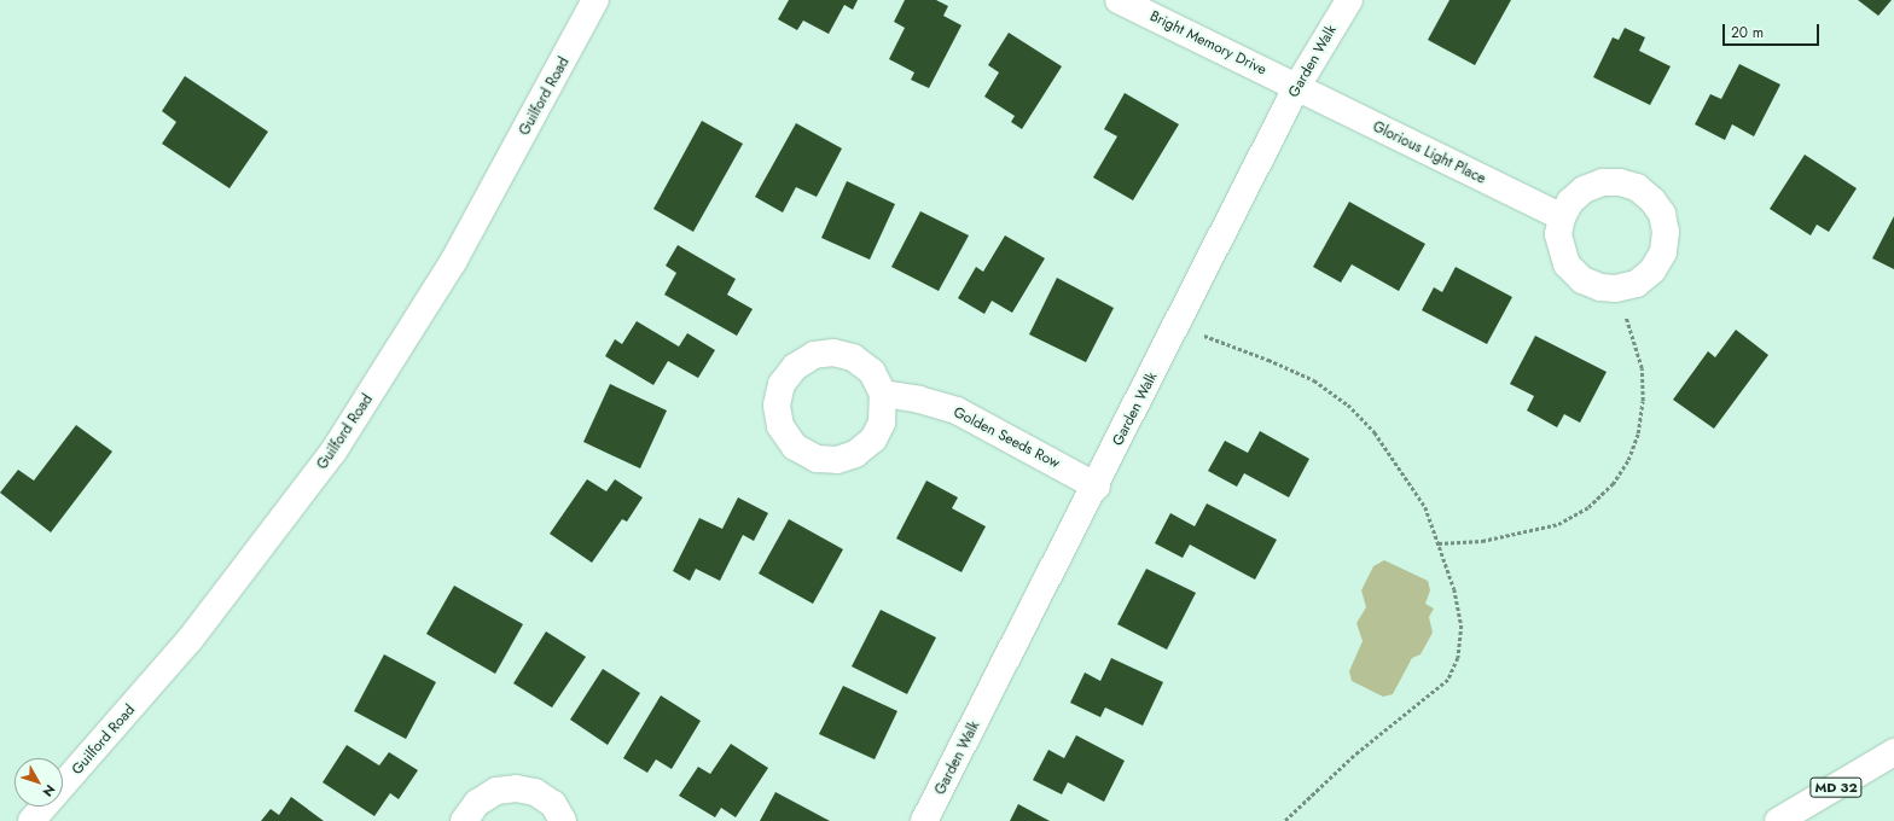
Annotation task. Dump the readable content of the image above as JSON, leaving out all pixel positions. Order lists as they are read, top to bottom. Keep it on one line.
{"streets":{"main road":["Bright Memory Drive","Garden Walk","Guilford Road","Glorious Light Place","Golden Seeds Row","MD 32"]},"crossings":[["Bright Memory Drive","Garden Walk"],["Bright Memory Drive","Glorious Light Place"],["Garden Walk","Glorious Light Place"],["Garden Walk","Golden Seeds Row"]],"scale_bar":"20 m","north":"bottom right"}
